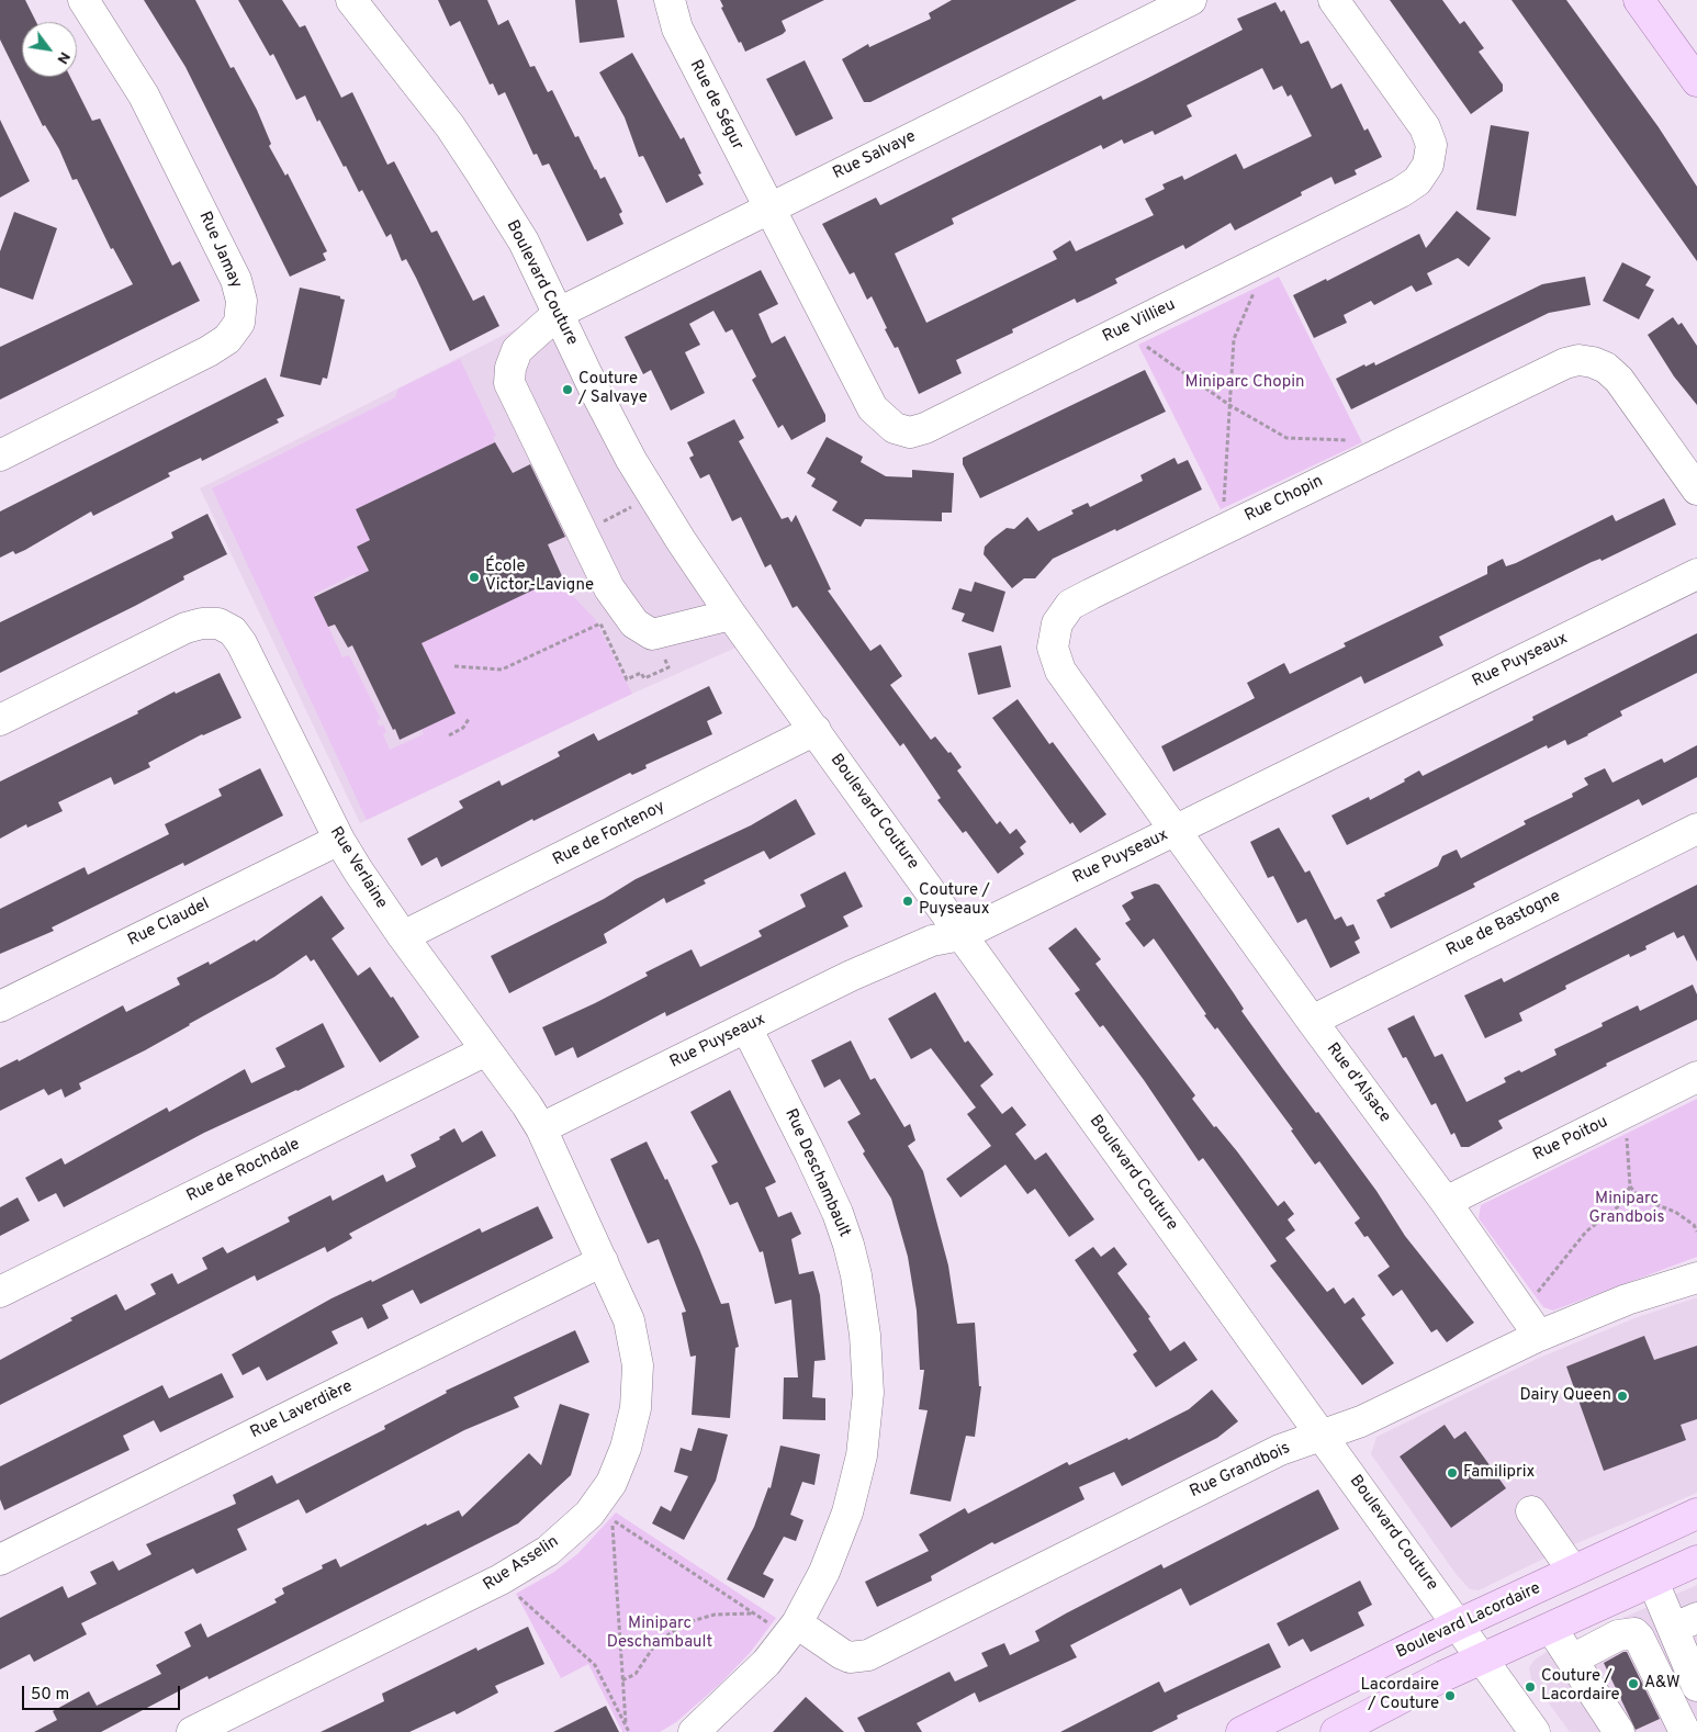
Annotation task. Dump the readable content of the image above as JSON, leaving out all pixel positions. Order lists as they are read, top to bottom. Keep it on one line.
{"streets":{"main road":["Boulevard Lacordaire"],"street":["Rue de Ségur","Rue Salvaye","Rue Jamay","Boulevard Couture","Rue Villieu","Rue Chopin","Rue Puyseaux","Rue de Fontenoy","Rue Verlaine","Rue Claudel","Rue de Bastogne","Rue d'Alsace","Rue Poitou","Rue de Rochdale","Rue Deschambault","Rue Laverdière","Rue Grandbois","Rue Asselin"]},"crossings":[["Rue de Ségur","Rue Salvaye"],["Rue de Ségur","Rue Villieu"],["Rue Salvaye","Boulevard Couture"],["Rue Salvaye","Rue Villieu"],["Boulevard Couture","Rue Puyseaux"],["Boulevard Couture","Rue de Fontenoy"],["Boulevard Couture","Rue Grandbois"],["Boulevard Couture","Boulevard Lacordaire"],["Rue Chopin","Rue Puyseaux"],["Rue Chopin","Rue d'Alsace"],["Rue Puyseaux","Rue Verlaine"],["Rue Puyseaux","Rue d'Alsace"],["Rue Puyseaux","Rue Deschambault"],["Rue Puyseaux","Rue Asselin"],["Rue de Fontenoy","Rue Verlaine"],["Rue Verlaine","Rue Claudel"],["Rue Verlaine","Rue de Rochdale"],["Rue Verlaine","Rue Asselin"],["Rue de Bastogne","Rue d'Alsace"],["Rue d'Alsace","Rue Poitou"],["Rue d'Alsace","Rue Grandbois"],["Rue Deschambault","Rue Grandbois"],["Rue Laverdière","Rue Asselin"]],"parks":["Miniparc Chopin","Miniparc Grandbois","Miniparc Deschambault"],"places":["Couture / Salvaye","École Victor-Lavigne","Couture / Puyseaux","Dairy Queen","Familiprix","A&W","Couture / Lacordaire","Lacordaire / Couture"],"scale_bar":"50 m","north":"bottom right"}
